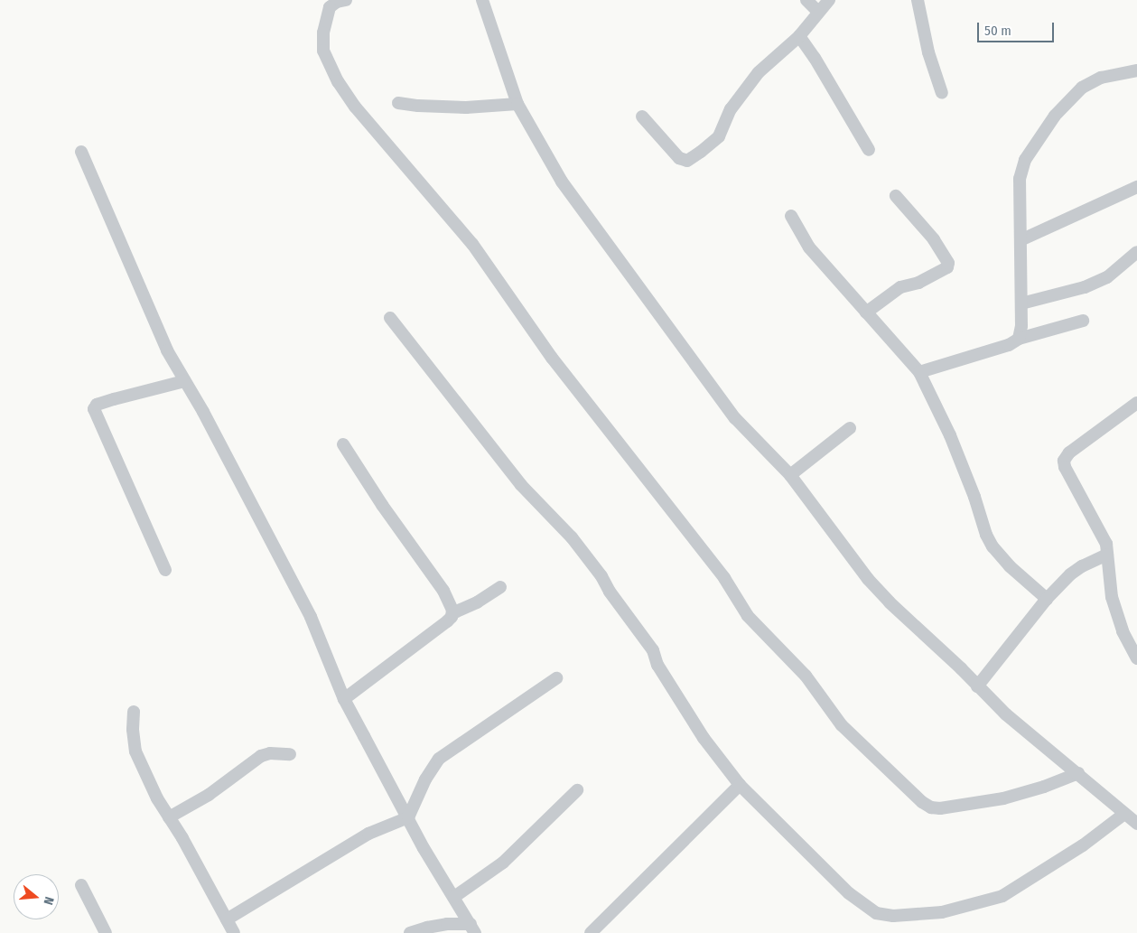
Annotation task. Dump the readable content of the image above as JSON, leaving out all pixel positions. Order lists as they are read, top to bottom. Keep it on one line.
{"scale_bar":"50 m","north":"right"}
